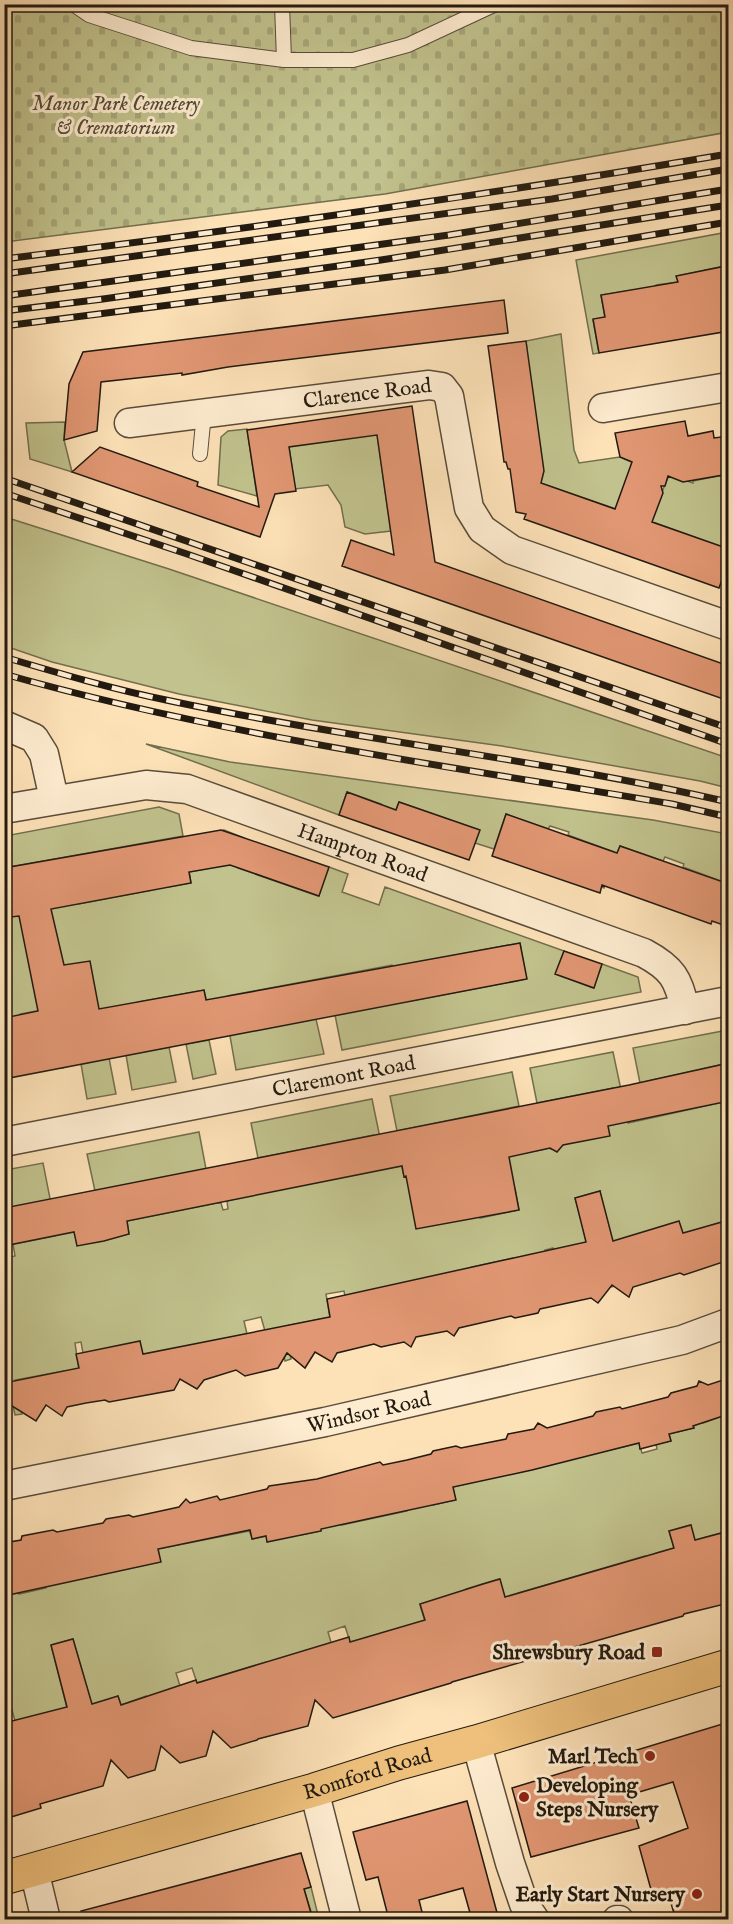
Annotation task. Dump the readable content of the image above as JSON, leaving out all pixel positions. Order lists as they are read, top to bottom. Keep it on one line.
{"streets":{"main road":["Romford Road"],"street":["Clarence Road","Hampton Road","Claremont Road","Windsor Road"]},"crossings":[["Hampton Road","Claremont Road"]],"parks":["Manor Park Cemetery & Crematorium"],"places":{"transit":["Shrewsbury Road"],"other":["Marl Tech","Developing Steps Nursery","Early Start Nursery"]}}
